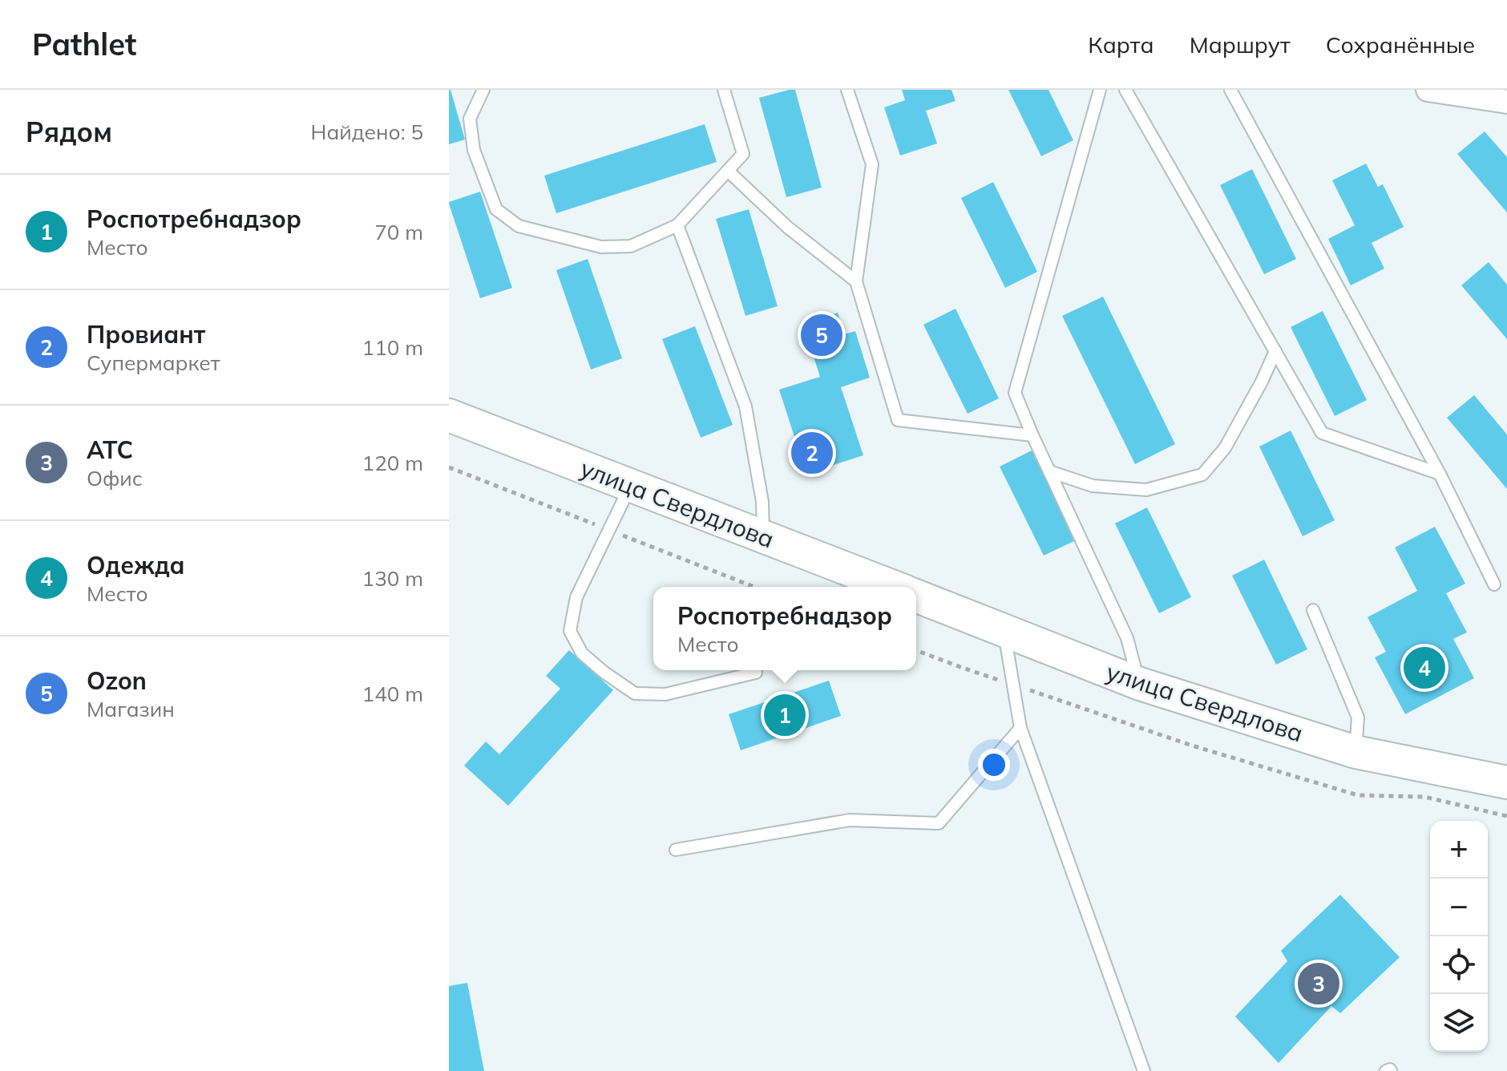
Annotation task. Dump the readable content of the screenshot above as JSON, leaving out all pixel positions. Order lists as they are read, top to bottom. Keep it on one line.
{"streets":{"main road":["улица Свердлова"]},"page":{"header":"Pathlet","nav":["Карта","Маршрут","Сохранённые"],"heading":["Рядом","Найдено: 5"],"list":[{"mark":"1","name":"Роспотребнадзор","note":"Место","value":"70 m"},{"mark":"2","name":"Провиант","note":"Супермаркет","value":"110 m"},{"mark":"3","name":"АТС","note":"Офис","value":"120 m"},{"mark":"4","name":"Одежда","note":"Место","value":"130 m"},{"mark":"5","name":"Ozon","note":"Магазин","value":"140 m"}],"pins":["5","2","4","1","3"],"popup":["Роспотребнадзор","Место"],"map_buttons":["+","−"]}}
